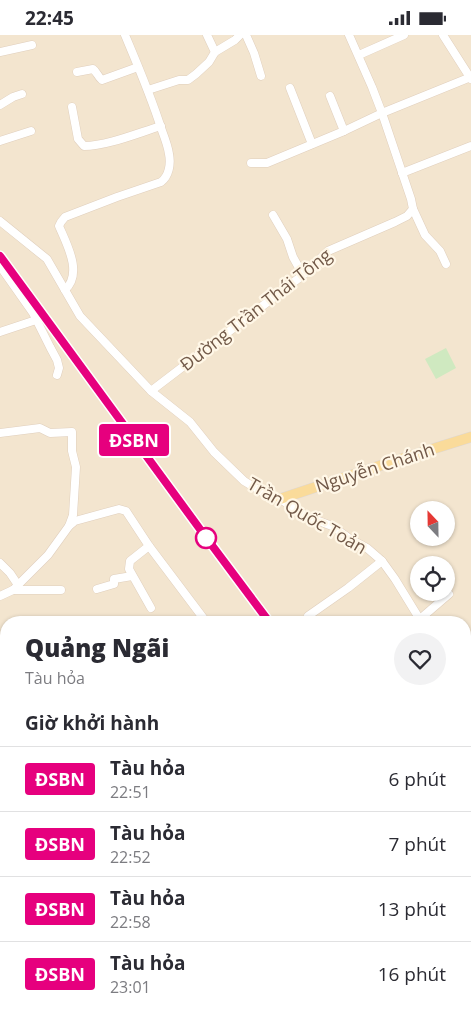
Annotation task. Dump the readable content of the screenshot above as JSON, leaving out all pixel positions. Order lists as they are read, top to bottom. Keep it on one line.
{"streets":{"main road":["Nguyễn Chánh"],"street":["Đường Trần Thái Tông","Trần Quốc Toản"]},"crossings":[["Đường Trần Thái Tông","Trần Quốc Toản"],["Nguyễn Chánh","Trần Quốc Toản"]],"north":"top","page":{"status":"22:45","on_map":"ĐSBN","heading":[["Quảng Ngãi","Tàu hỏa"],"Giờ khởi hành"],"list":[{"mark":"ĐSBN","name":"Tàu hỏa","note":"22:51","value":"6 phút"},{"mark":"ĐSBN","name":"Tàu hỏa","note":"22:52","value":"7 phút"},{"mark":"ĐSBN","name":"Tàu hỏa","note":"22:58","value":"13 phút"},{"mark":"ĐSBN","name":"Tàu hỏa","note":"23:01","value":"16 phút"}]}}
